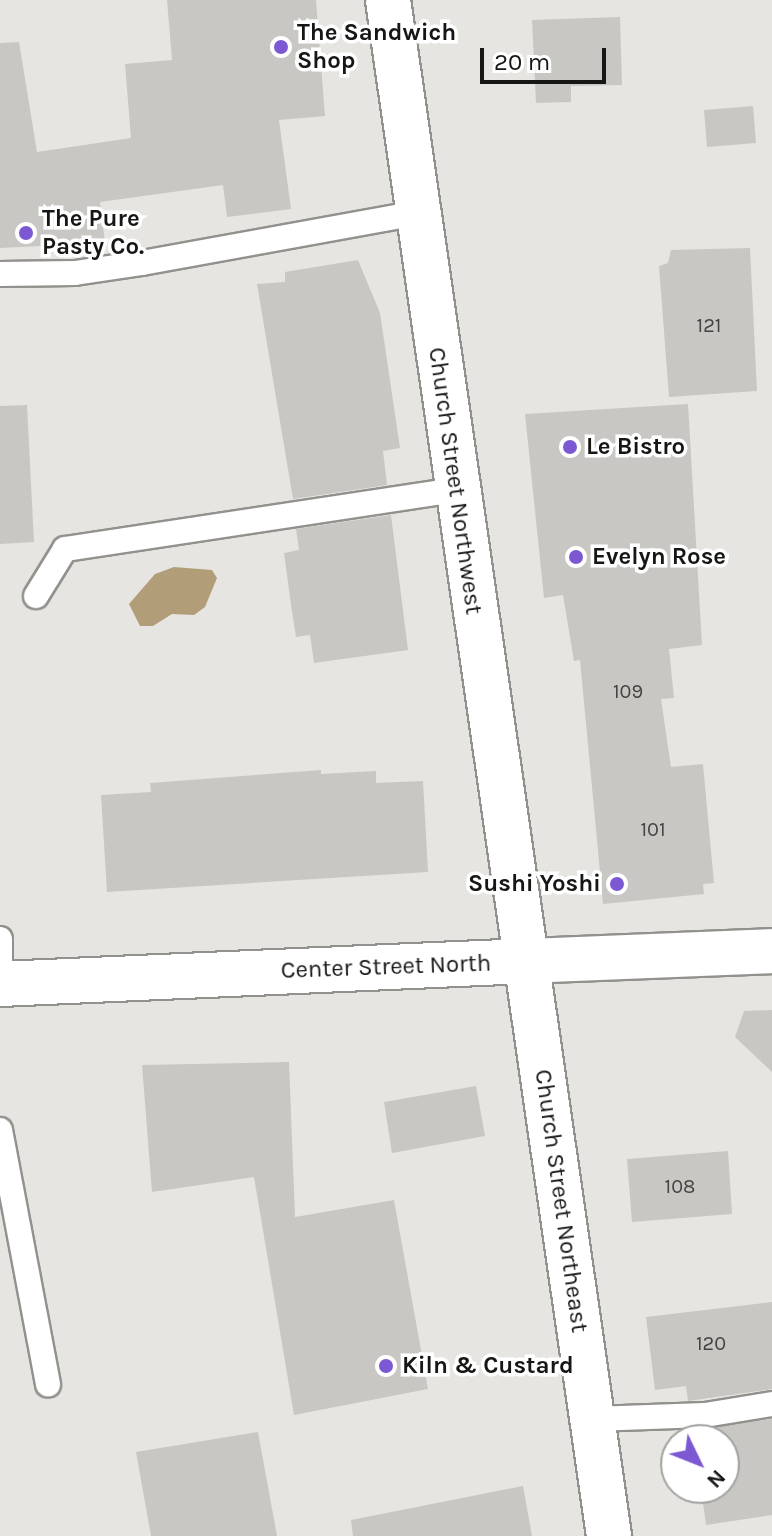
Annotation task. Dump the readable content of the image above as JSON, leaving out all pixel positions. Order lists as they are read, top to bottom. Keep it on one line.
{"streets":{"street":["Church Street Northwest","Center Street North","Church Street Northeast"]},"crossings":[["Church Street Northwest","Center Street North"],["Church Street Northwest","Church Street Northeast"],["Center Street North","Church Street Northeast"]],"places":["The Sandwich Shop","The Pure Pasty Co.","Le Bistro","Evelyn Rose","Sushi Yoshi","Kiln & Custard"],"house_numbers":["121","109","101","108","120"],"scale_bar":"20 m","north":"bottom right"}
